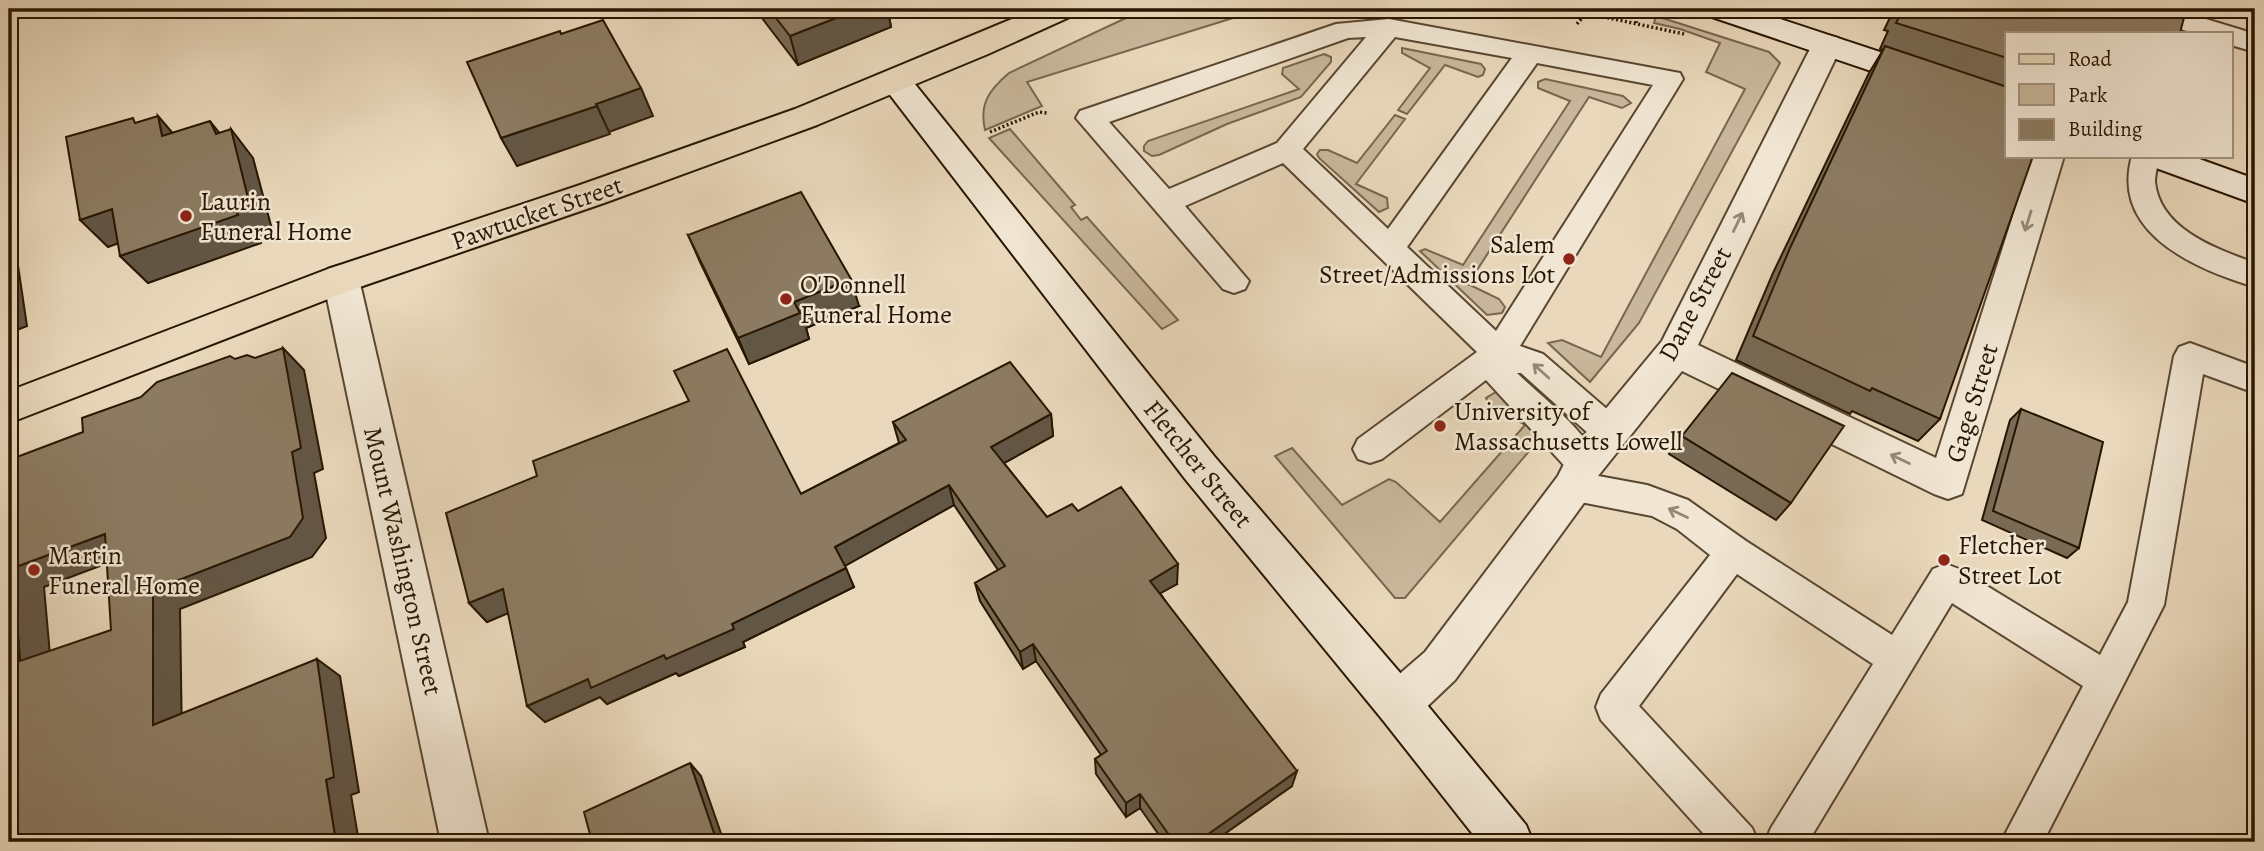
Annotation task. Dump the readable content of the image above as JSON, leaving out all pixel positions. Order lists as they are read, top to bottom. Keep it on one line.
{"streets":{"main road":["Pawtucket Street"],"street":["Dane Street","Gage Street","Fletcher Street","Mount Washington Street"]},"crossings":[["Pawtucket Street","Fletcher Street"],["Pawtucket Street","Mount Washington Street"],["Dane Street","Gage Street"],["Dane Street","Fletcher Street"]],"one_way":["Dane Street"],"places":["Laurin Funeral Home","Salem Street/Admissions Lot","O'Donnell Funeral Home","University of Massachusetts Lowell","Fletcher Street Lot","Martin Funeral Home"],"legend":["Road","Park","Building"]}
